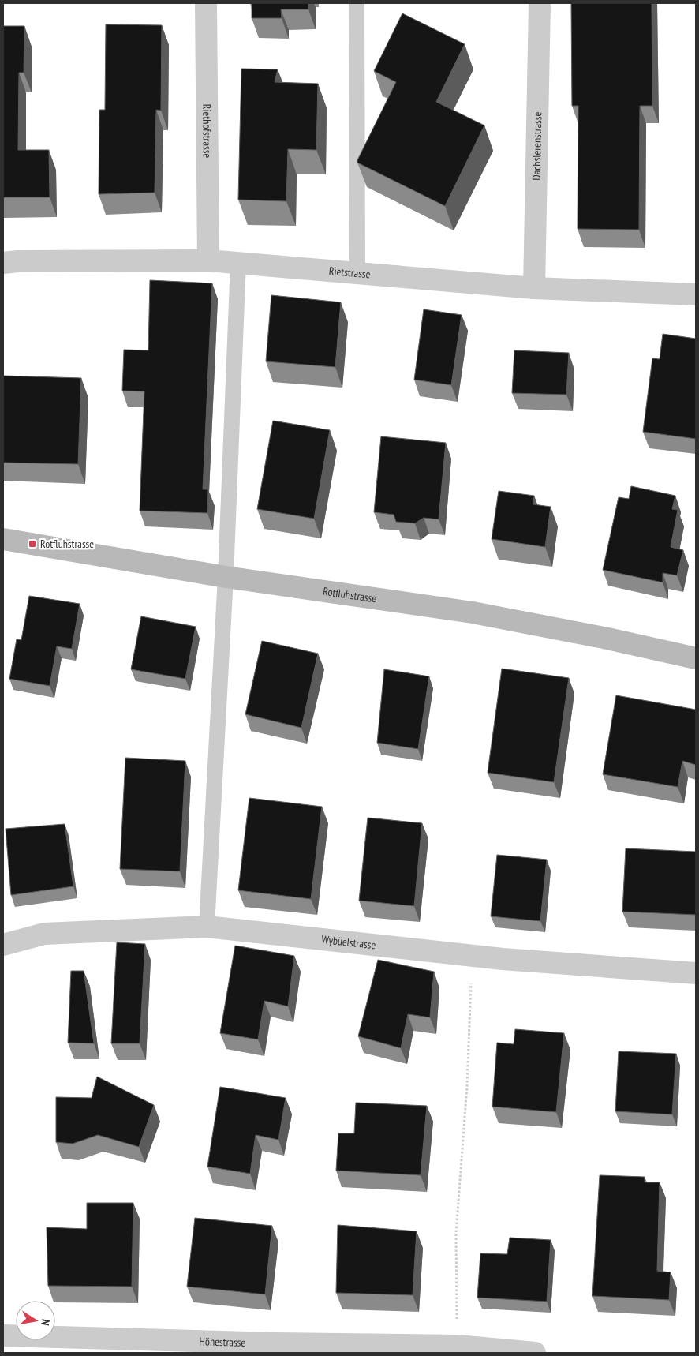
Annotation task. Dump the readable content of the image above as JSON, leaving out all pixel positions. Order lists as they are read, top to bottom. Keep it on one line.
{"streets":{"main road":["Rotfluhstrasse"],"street":["Riethofstrasse","Dachslerenstrasse","Rietstrasse","Wybüelstrasse","Höhestrasse"]},"crossings":[["Riethofstrasse","Rietstrasse"],["Dachslerenstrasse","Rietstrasse"]],"places":{"transit":["Rotfluhstrasse"]},"north":"right"}
